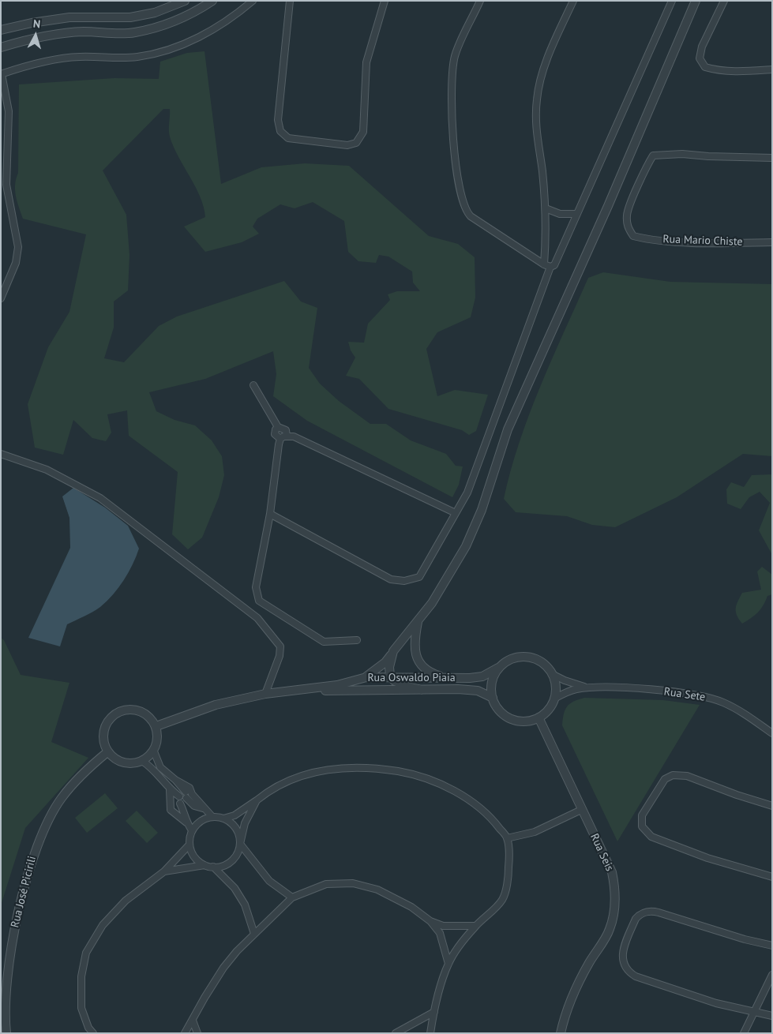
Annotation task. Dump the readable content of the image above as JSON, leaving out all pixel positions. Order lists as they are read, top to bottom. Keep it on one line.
{"streets":{"street":["Rua Mario Chiste","Rua Oswaldo Piaia","Rua Sete","Rua Seis","Rua José Picirili"]},"crossings":[["Rua Oswaldo Piaia","Rua Sete"],["Rua Oswaldo Piaia","Rua Seis"],["Rua Oswaldo Piaia","Rua José Picirili"],["Rua Sete","Rua Seis"]],"north":"top"}
